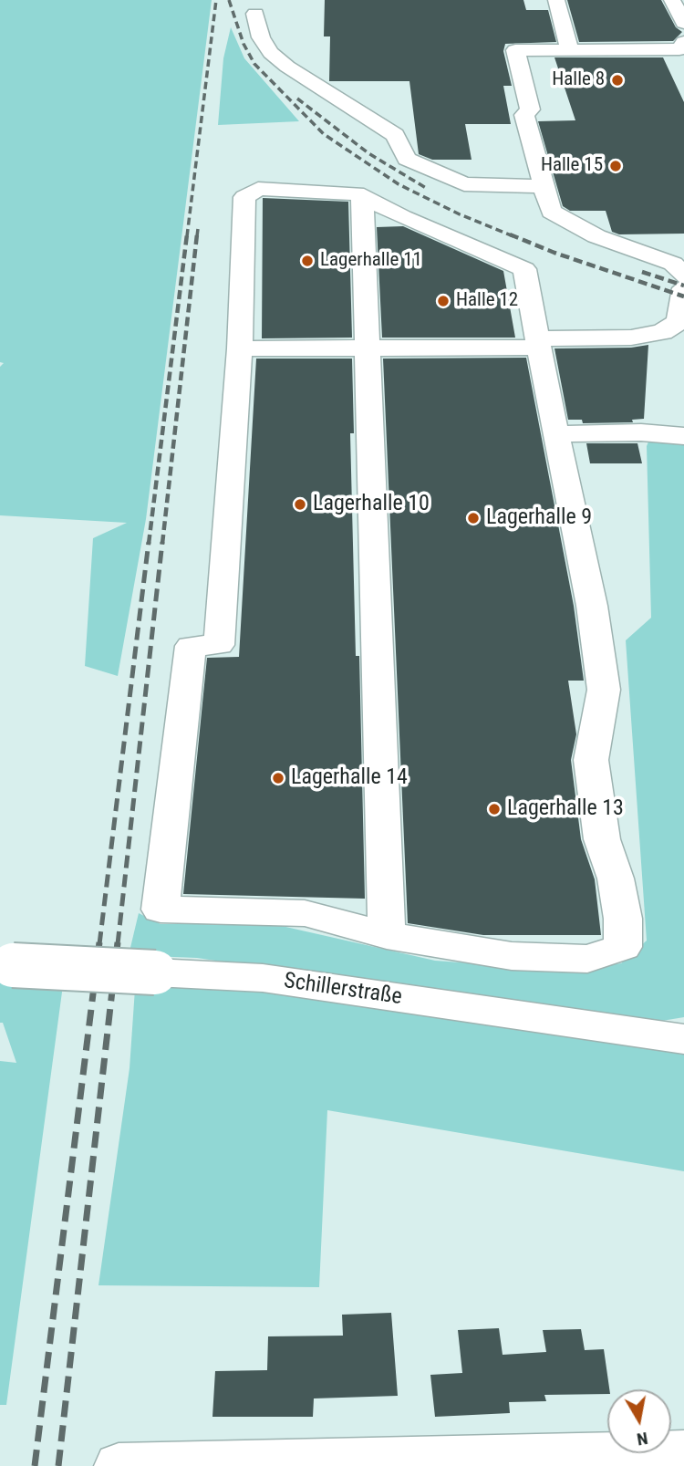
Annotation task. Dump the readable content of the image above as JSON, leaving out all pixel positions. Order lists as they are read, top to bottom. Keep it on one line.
{"streets":{"street":["Schillerstraße"]},"places":["Halle 8","Halle 15","Lagerhalle 11","Halle 12","Lagerhalle 10","Lagerhalle 9","Lagerhalle 14","Lagerhalle 13"],"north":"bottom"}
